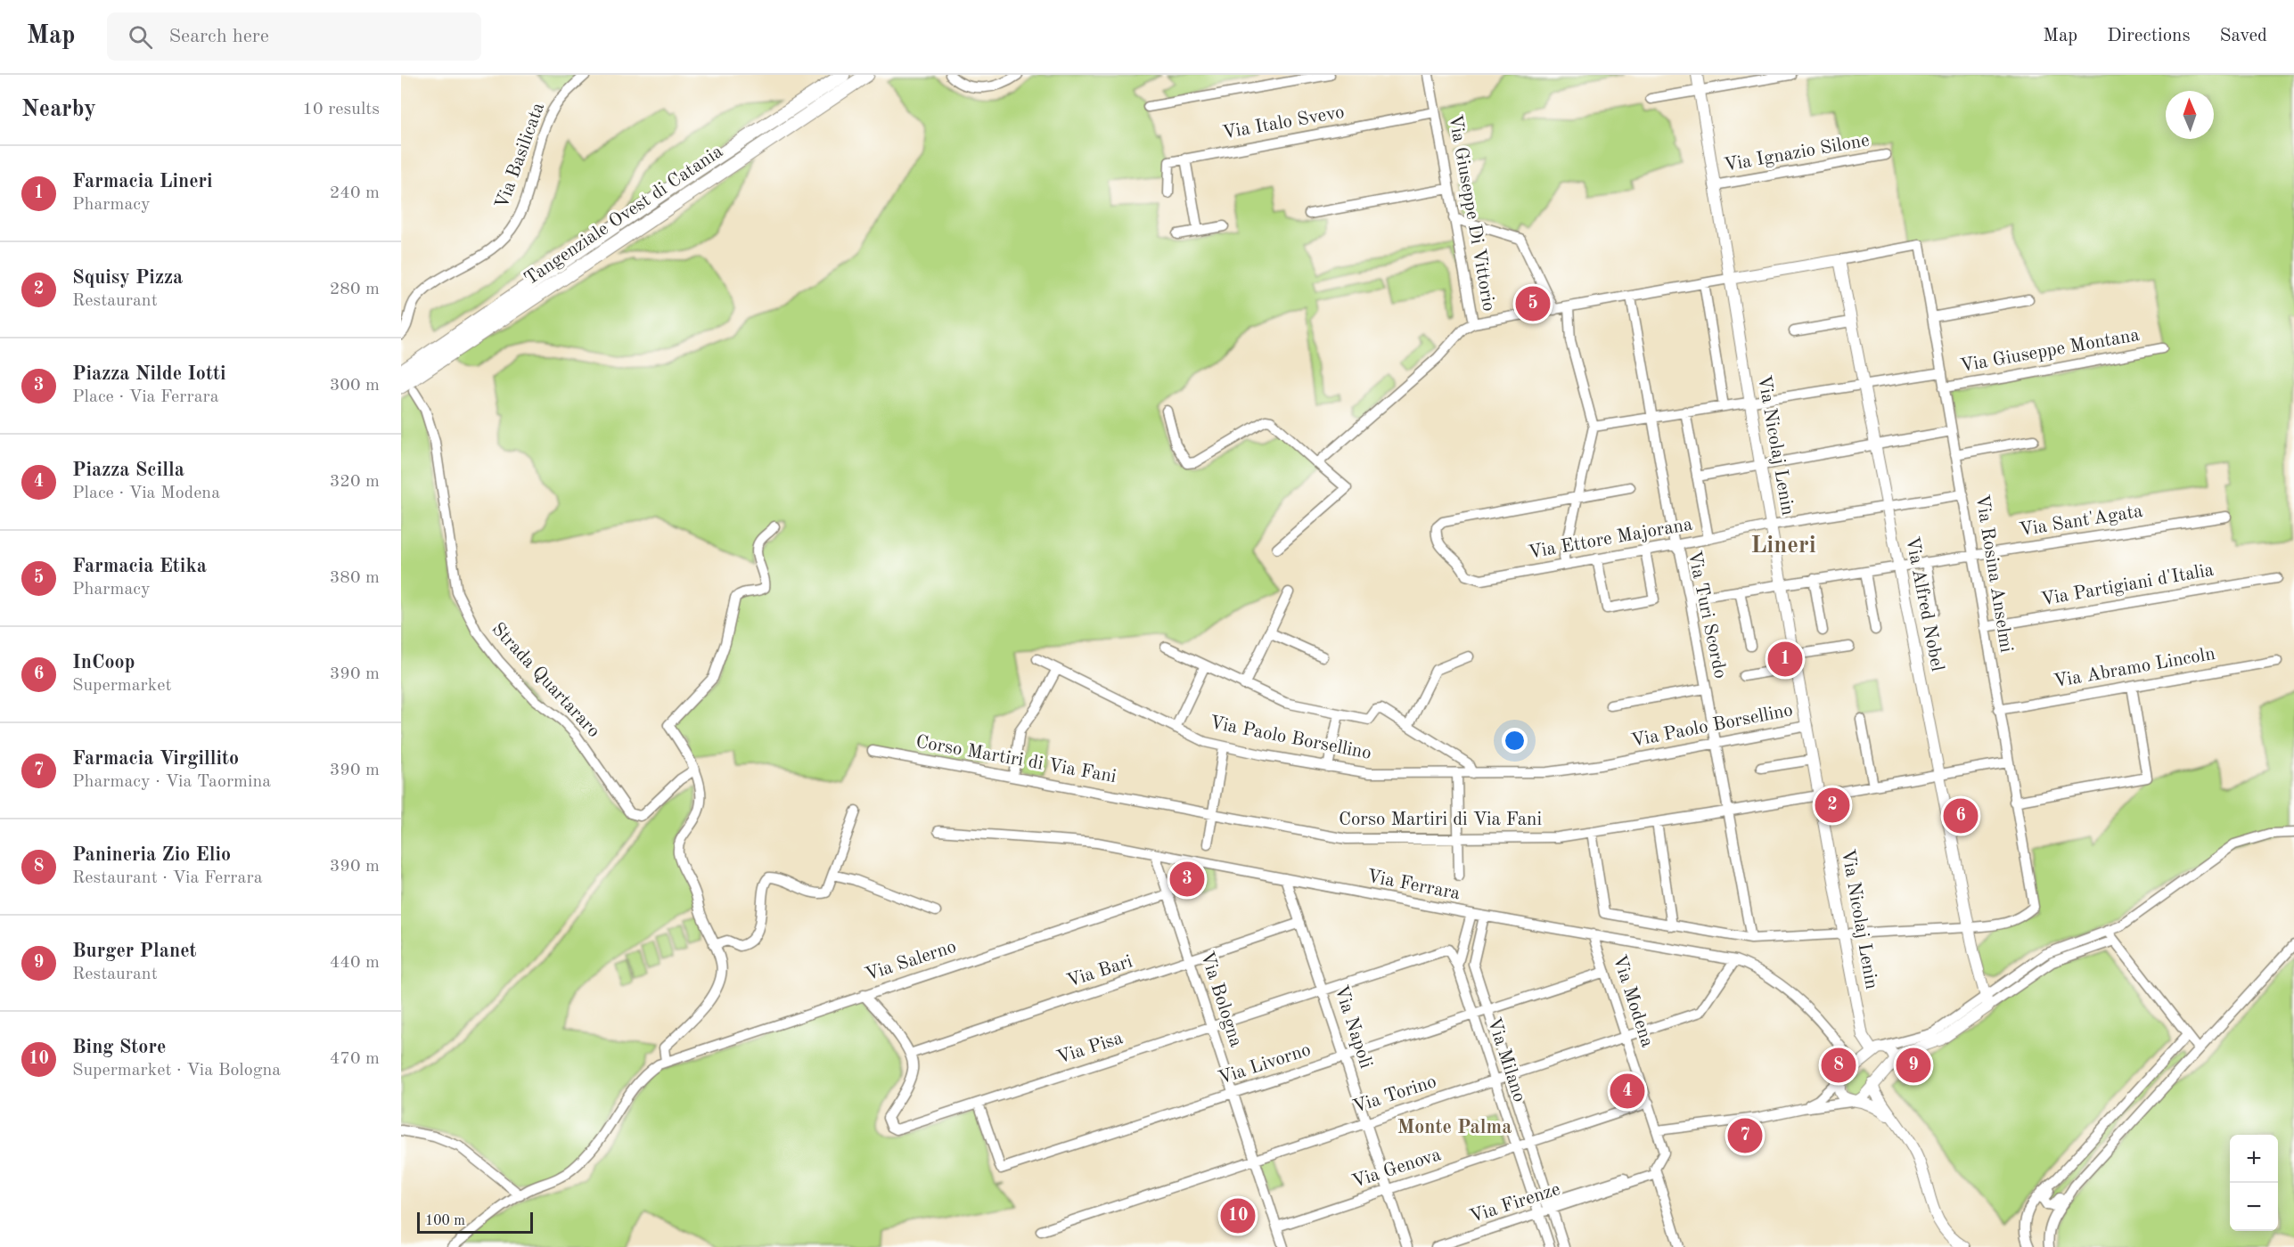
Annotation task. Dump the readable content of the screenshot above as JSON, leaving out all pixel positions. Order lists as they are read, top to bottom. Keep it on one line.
{"streets":{"highway":["Tangenziale Ovest di Catania"],"main road":["Via Nicolaj Lenin","Via Alfred Nobel"],"street":["Via Italo Svevo","Via Ignazio Silone","Via Basilicata","Via Giuseppe Di Vittorio","Via Giuseppe Montana","Via Sant'Agata","Via Ettore Majorana","Via Rosina Anselmi","Via Partigiani d'Italia","Via Turi Scordo","Via Abramo Lincoln","Strada Quartararo","Via Paolo Borsellino","Corso Martiri di Via Fani","Via Ferrara","Via Salerno","Via Bari","Via Bologna","Via Modena","Via Napoli","Via Pisa","Via Milano","Via Livorno","Via Torino","Via Genova","Via Firenze"]},"crossings":[["Via Italo Svevo","Via Giuseppe Di Vittorio"],["Via Ignazio Silone","Via Nicolaj Lenin"],["Via Giuseppe Di Vittorio","Via Nicolaj Lenin"],["Via Giuseppe Di Vittorio","Via Turi Scordo"],["Tangenziale Ovest di Catania","Strada Quartararo"],["Via Giuseppe Montana","Via Rosina Anselmi"],["Via Nicolaj Lenin","Via Sant'Agata"],["Via Nicolaj Lenin","Via Ettore Majorana"],["Via Nicolaj Lenin","Via Paolo Borsellino"],["Via Nicolaj Lenin","Corso Martiri di Via Fani"],["Via Sant'Agata","Via Rosina Anselmi"],["Via Sant'Agata","Via Alfred Nobel"],["Via Sant'Agata","Via Turi Scordo"],["Via Ettore Majorana","Via Rosina Anselmi"],["Via Ettore Majorana","Via Alfred Nobel"],["Via Ettore Majorana","Via Turi Scordo"],["Via Rosina Anselmi","Via Partigiani d'Italia"],["Via Rosina Anselmi","Via Alfred Nobel"],["Via Rosina Anselmi","Via Abramo Lincoln"],["Via Rosina Anselmi","Corso Martiri di Via Fani"],["Via Alfred Nobel","Corso Martiri di Via Fani"],["Via Turi Scordo","Via Paolo Borsellino"],["Via Turi Scordo","Corso Martiri di Via Fani"],["Via Ferrara","Via Bologna"],["Via Ferrara","Via Modena"],["Via Ferrara","Via Napoli"],["Via Ferrara","Via Milano"],["Via Ferrara","Via Torino"],["Via Salerno","Via Bologna"],["Via Bari","Via Bologna"],["Via Bari","Via Napoli"],["Via Bari","Via Pisa"],["Via Bologna","Via Pisa"],["Via Bologna","Via Livorno"],["Via Bologna","Via Torino"],["Via Bologna","Via Genova"],["Via Modena","Via Livorno"],["Via Modena","Via Torino"],["Via Modena","Via Genova"],["Via Napoli","Via Pisa"],["Via Napoli","Via Livorno"],["Via Napoli","Via Torino"],["Via Napoli","Via Genova"],["Via Pisa","Via Milano"],["Via Pisa","Via Livorno"],["Via Milano","Via Livorno"],["Via Milano","Via Torino"],["Via Milano","Via Genova"],["Via Milano","Via Firenze"]],"districts":["Lineri","Monte Palma"],"scale_bar":"100 m","north":"top","page":{"header":"Map","search":"Search here","nav":["Map","Directions","Saved"],"heading":["Nearby","10 results"],"list":[{"mark":"1","name":"Farmacia Lineri","note":"Pharmacy","value":"240 m"},{"mark":"2","name":"Squisy Pizza","note":"Restaurant","value":"280 m"},{"mark":"3","name":"Piazza Nilde Iotti","note":"Place · Via Ferrara","value":"300 m"},{"mark":"4","name":"Piazza Scilla","note":"Place · Via Modena","value":"320 m"},{"mark":"5","name":"Farmacia Etika","note":"Pharmacy","value":"380 m"},{"mark":"6","name":"InCoop","note":"Supermarket","value":"390 m"},{"mark":"7","name":"Farmacia Virgillito","note":"Pharmacy · Via Taormina","value":"390 m"},{"mark":"8","name":"Panineria Zio Elio","note":"Restaurant · Via Ferrara","value":"390 m"},{"mark":"9","name":"Burger Planet","note":"Restaurant","value":"440 m"},{"mark":"10","name":"Bing Store","note":"Supermarket · Via Bologna","value":"470 m"}],"pins":["5","1","2","6","3","8","9","4","7","10"],"map_buttons":["+","−"],"scale":"100 m"}}
